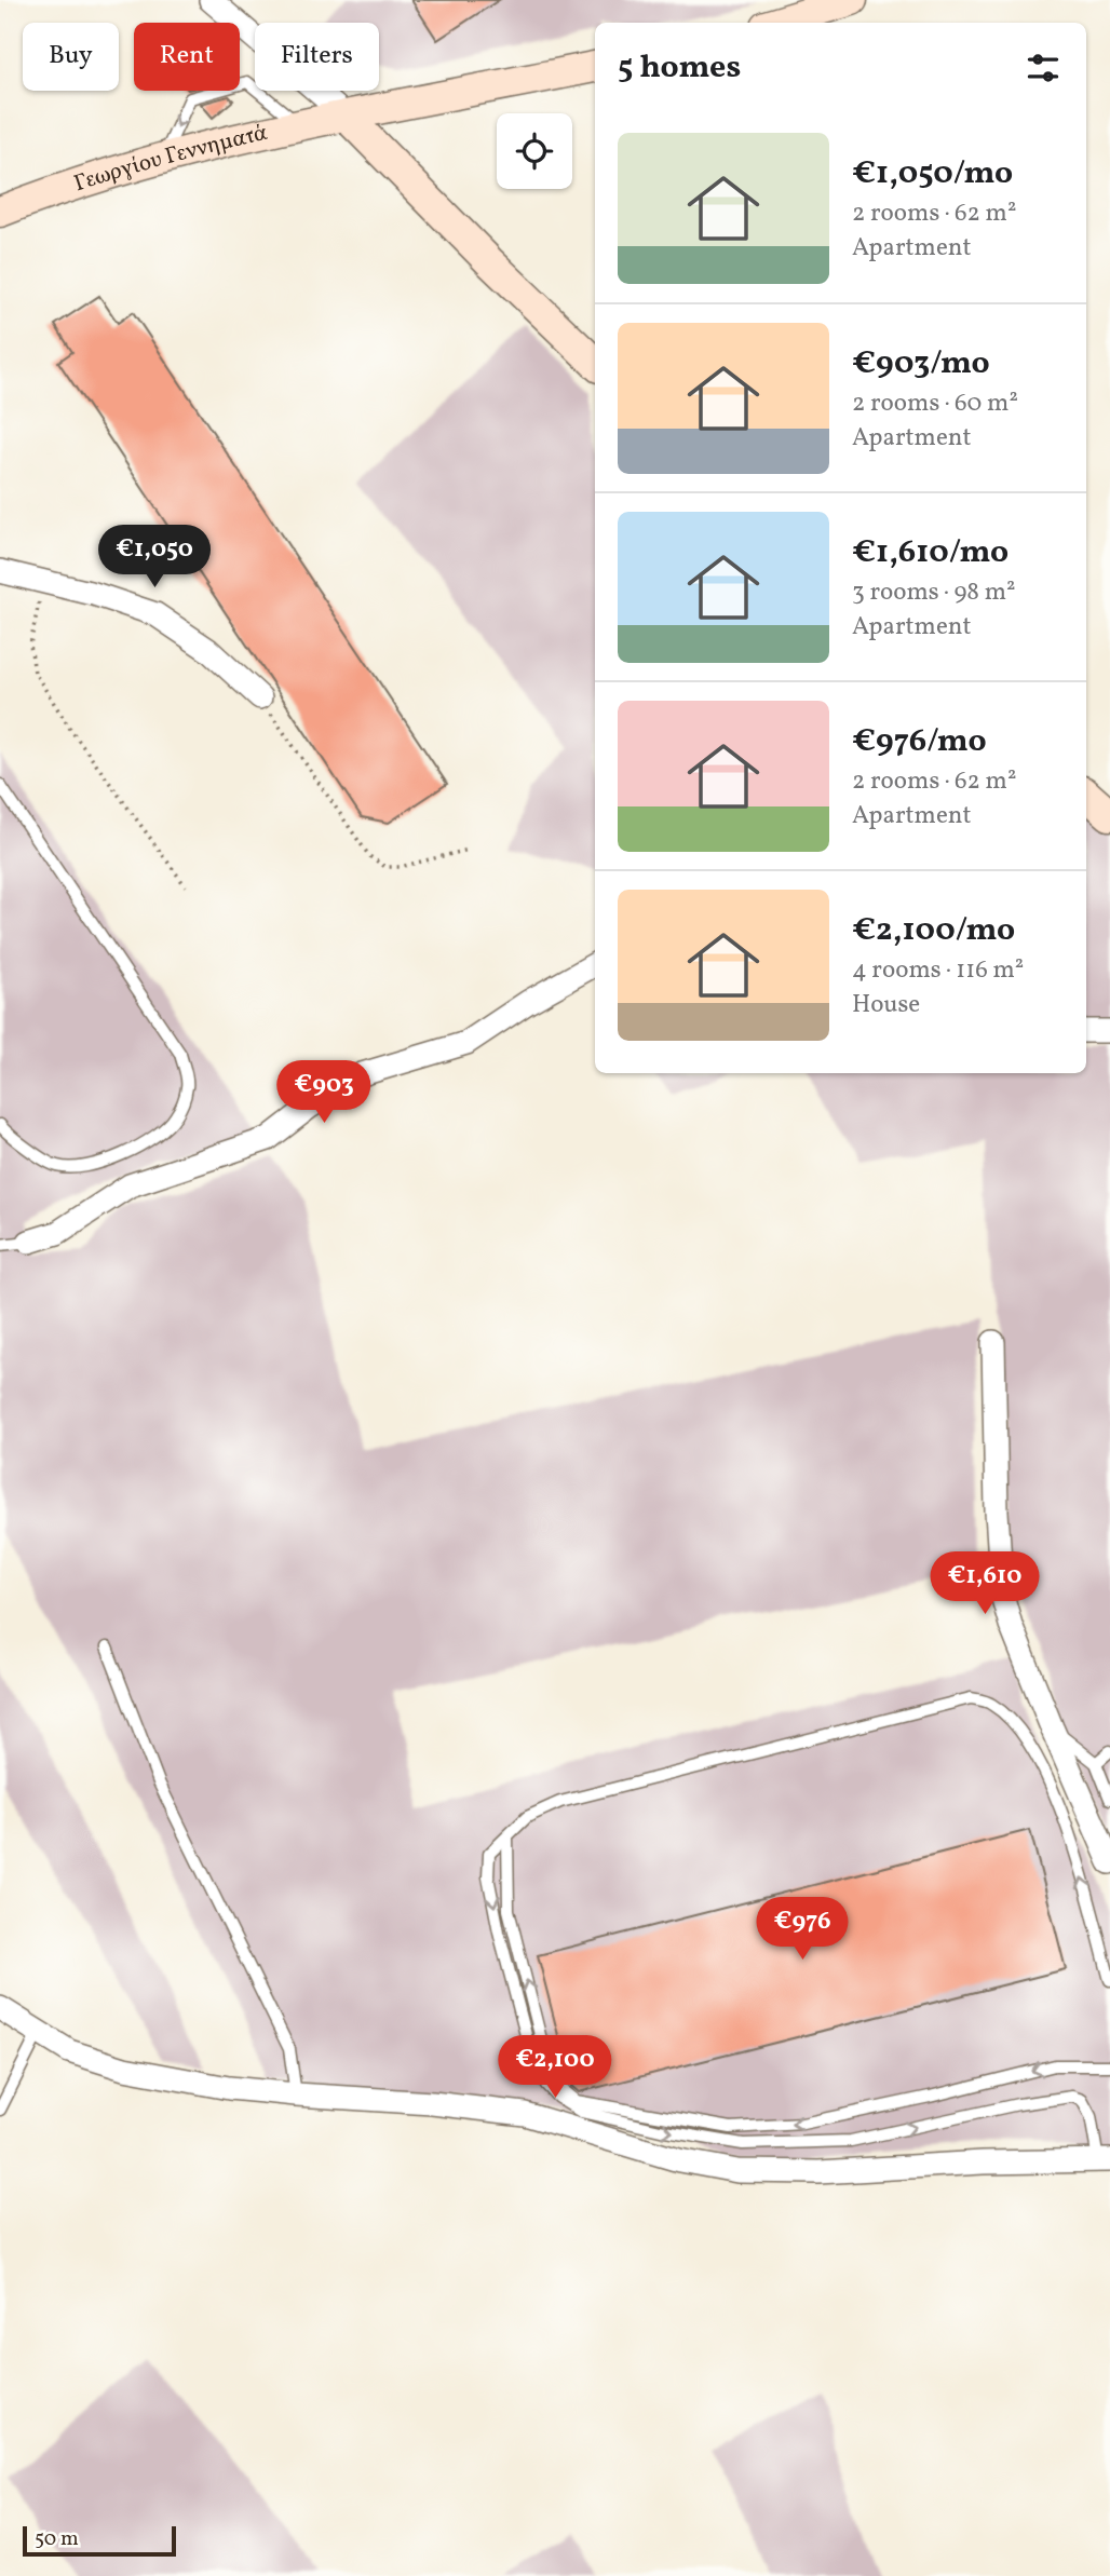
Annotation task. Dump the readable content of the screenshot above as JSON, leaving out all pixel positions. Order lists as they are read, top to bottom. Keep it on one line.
{"streets":{"main road":["Γεωργίου Γεννηματά"]},"scale_bar":"50 m","page":{"chip":["Buy","Rent","Filters"],"heading":"5 homes","list":[{"name":"€1,050/mo","note":"2 rooms · 62 m² · Apartment"},{"name":"€903/mo","note":"2 rooms · 60 m² · Apartment"},{"name":"€1,610/mo","note":"3 rooms · 98 m² · Apartment"},{"name":"€976/mo","note":"2 rooms · 62 m² · Apartment"},{"name":"€2,100/mo","note":"4 rooms · 116 m² · House"}],"price":["€1,050","€903","€1,610","€976","€2,100"],"scale":"50 m"}}
